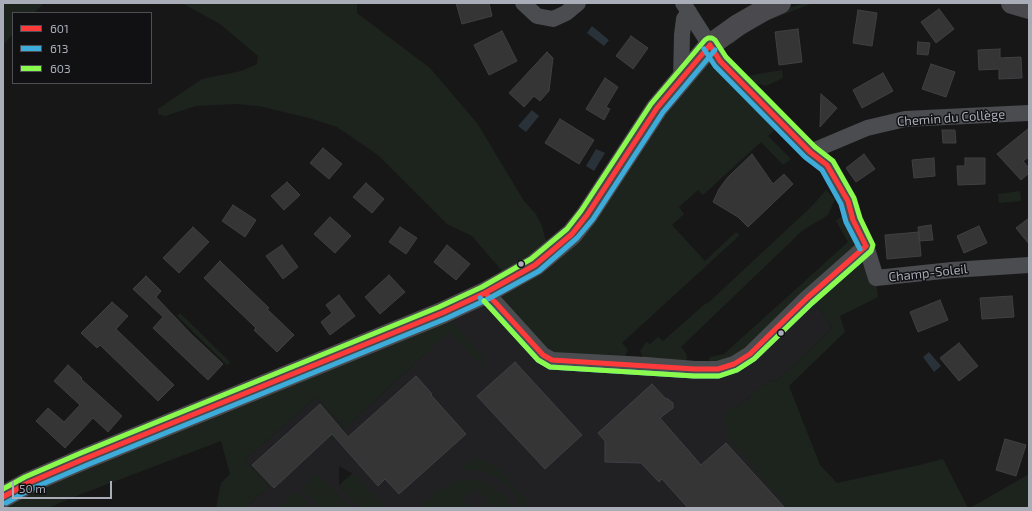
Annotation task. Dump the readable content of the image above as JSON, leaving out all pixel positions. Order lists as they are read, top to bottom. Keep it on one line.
{"streets":{"street":["Chemin du Collège","Champ-Soleil"]},"crossings":[["Chemin du Collège","Champ-Soleil"]],"lines":["transit line 603","transit line 601","transit line 613"],"legend":["601","613","603"],"scale_bar":"50 m"}
